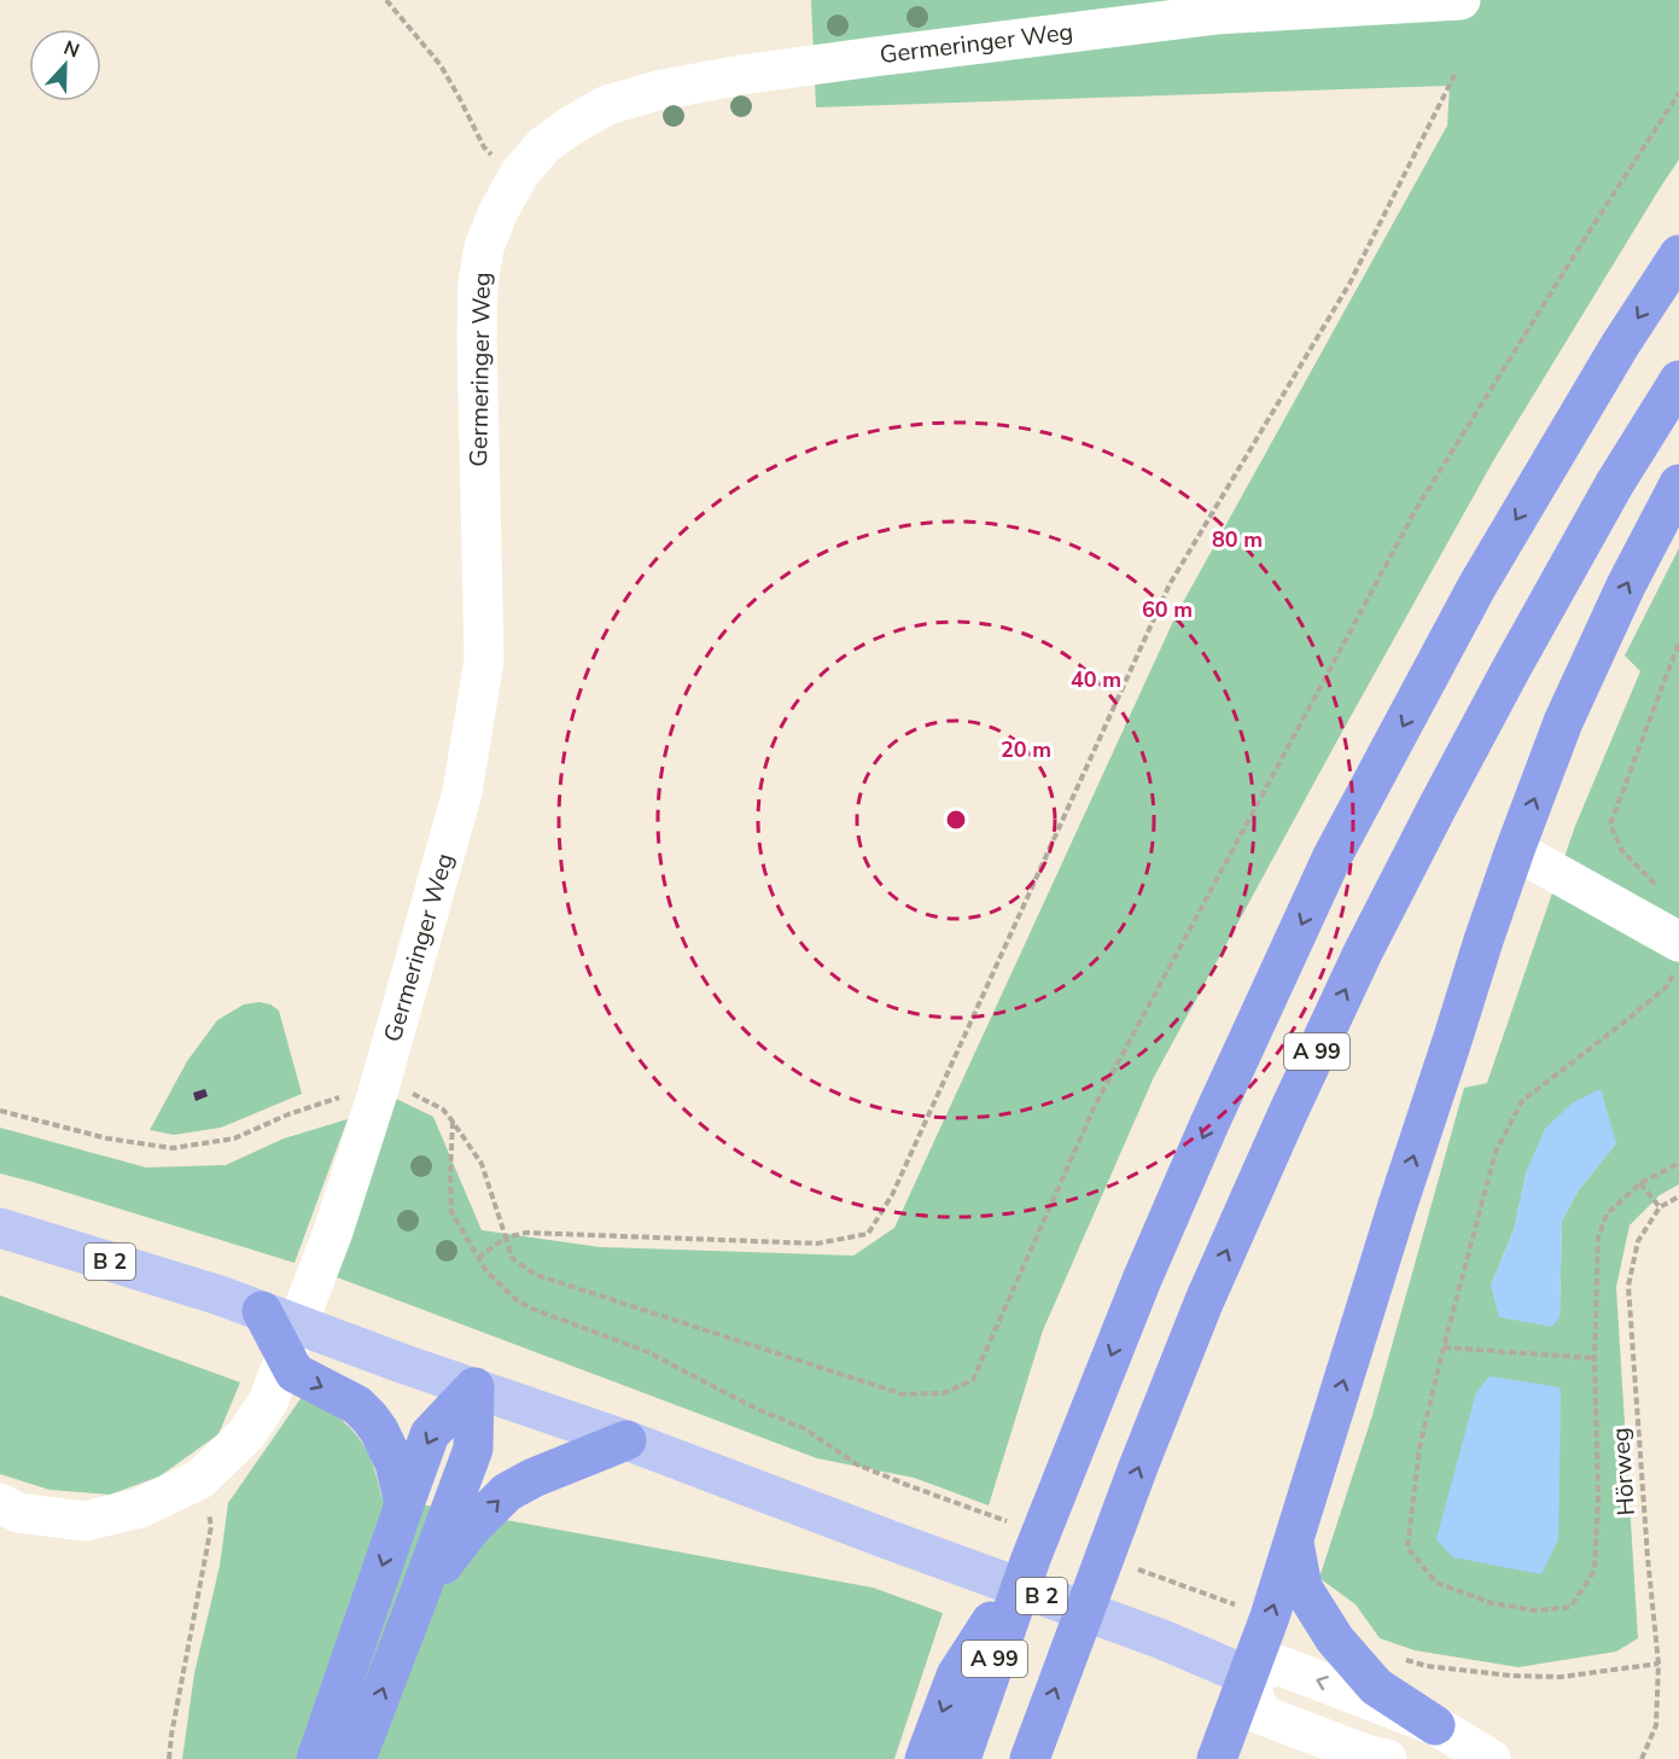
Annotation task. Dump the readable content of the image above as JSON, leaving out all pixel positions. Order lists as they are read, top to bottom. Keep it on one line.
{"streets":{"highway":["A 99"],"main road":["B 2"],"street":["Germeringer Weg"],"path":["Hörweg"]},"north":"top","rings":["80 m","60 m","40 m","20 m"]}
